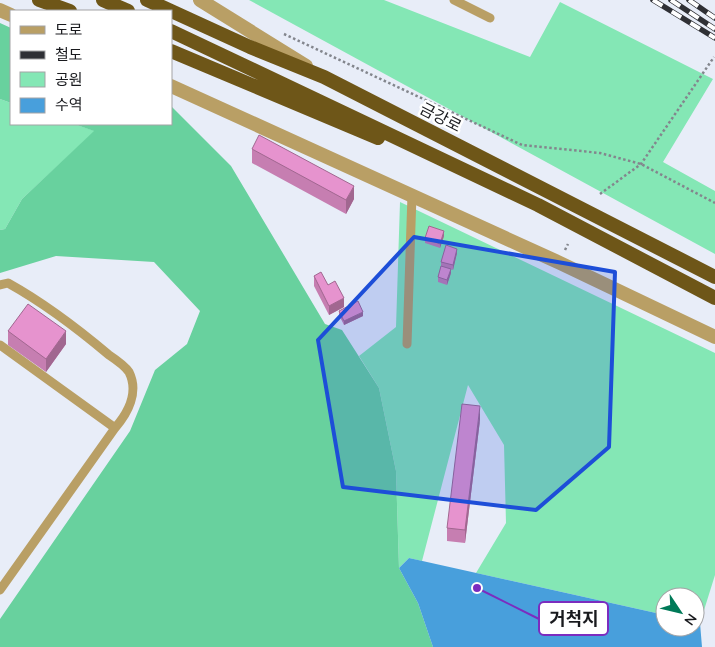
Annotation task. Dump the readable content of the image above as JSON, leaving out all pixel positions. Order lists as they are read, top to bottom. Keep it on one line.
{"streets":{"highway":["금강로"]},"places":["거척지"],"legend":["도로","철도","공원","수역"],"north":"bottom right"}
